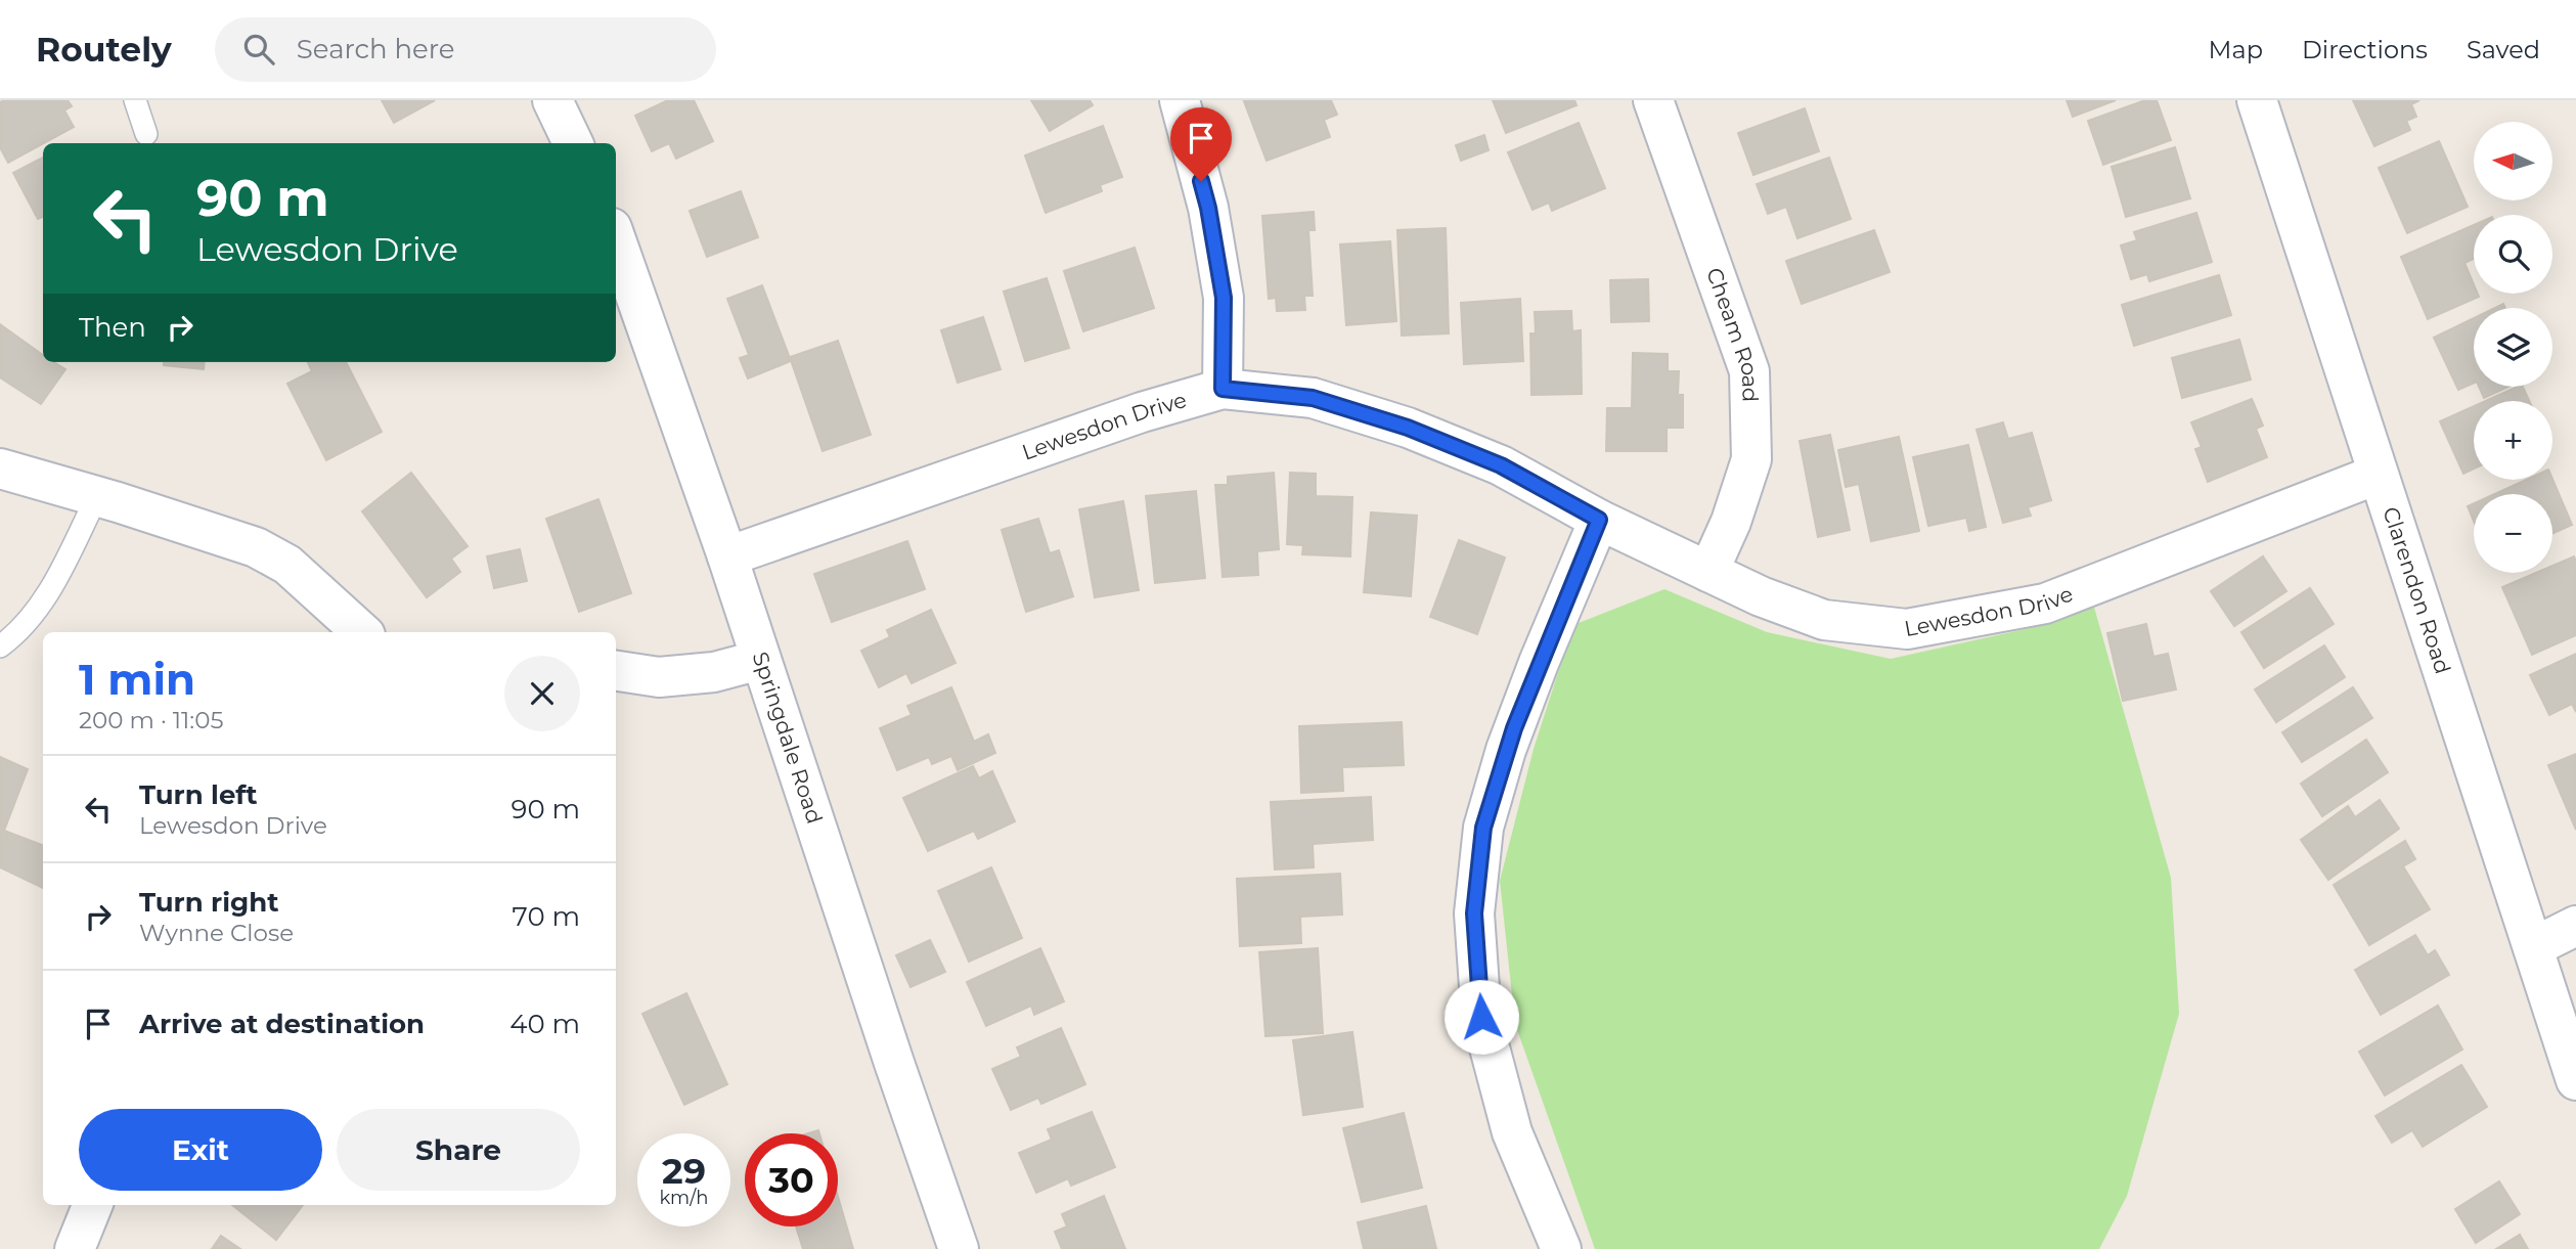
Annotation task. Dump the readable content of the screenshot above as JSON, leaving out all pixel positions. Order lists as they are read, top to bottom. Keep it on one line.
{"streets":{"street":["Cheam Road","Lewesdon Drive","Clarendon Road","Springdale Road"]},"crossings":[["Cheam Road","Lewesdon Drive"],["Lewesdon Drive","Clarendon Road"],["Lewesdon Drive","Springdale Road"]],"north":"left","page":{"header":"Routely","search":"Search here","nav":["Map","Directions","Saved"],"map_buttons":["+","−"],"turn":["90 m","Lewesdon Drive"],"then":"Then","heading":["1 min","200 m · 11:05"],"list":[{"name":"Turn left","note":"Lewesdon Drive","value":"90 m"},{"name":"Turn right","note":"Wynne Close","value":"70 m"},{"name":"Arrive at destination","value":"40 m"}],"buttons":["Exit","Share"],"speed":"29 km/h","limit":"30"}}
